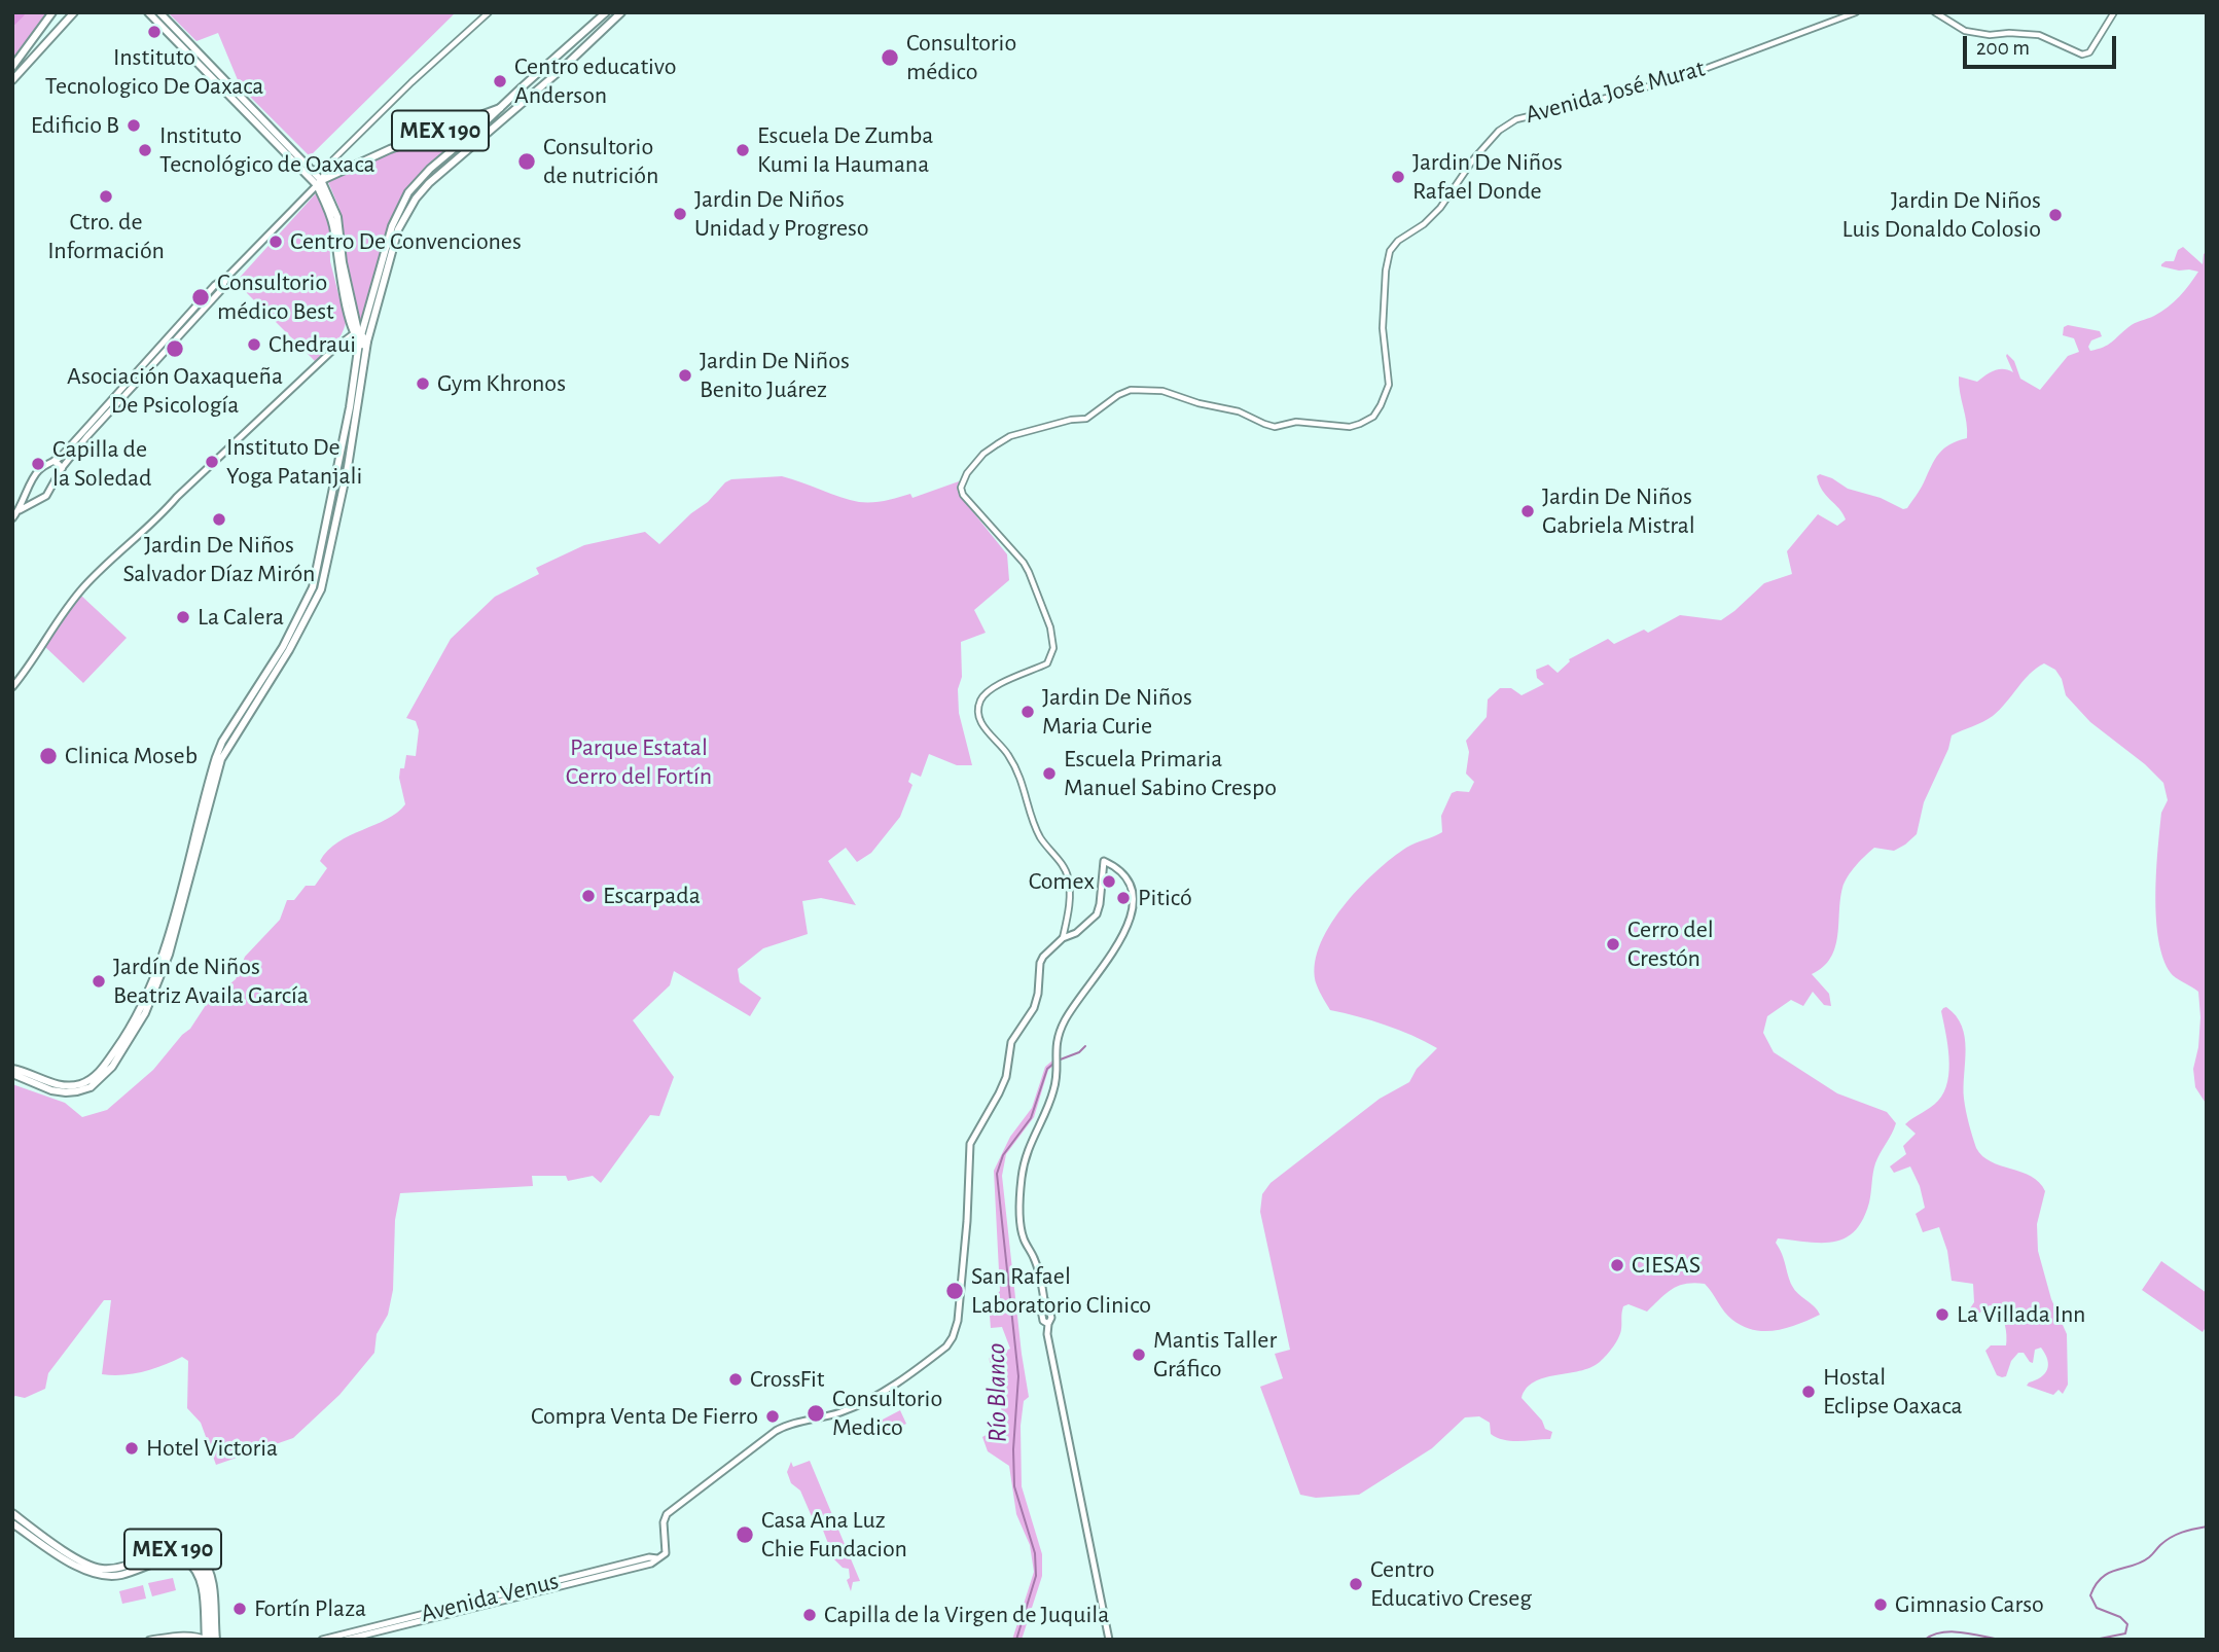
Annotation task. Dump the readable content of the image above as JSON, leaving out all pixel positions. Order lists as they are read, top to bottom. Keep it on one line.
{"streets":{"main road":["MEX 190","Avenida Venus"],"street":["Avenida José Murat"]},"water":["Río Blanco"],"parks":["Parque Estatal Cerro del Fortín"],"places":["Instituto Tecnologico De Oaxaca","Consultorio médico","Centro educativo Anderson","Edificio B","Instituto Tecnológico de Oaxaca","Escuela De Zumba Kumi Ia Haumana","Consultorio de nutrición","Jardin De Niños Rafael Donde","Ctro. de Información","Jardin De Niños Unidad y Progreso","Jardin De Niños Luis Donaldo Colosio","Centro De Convenciones","Consultorio médico Best","Chedraui","Asociación Oaxaqueña De Psicología","Jardin De Niños Benito Juárez","Gym Khronos","Instituto De Yoga Patanjali","Capilla de la Soledad","Jardin De Niños Gabriela Mistral","Jardin De Niños Salvador Díaz Mirón","La Calera","Jardin De Niños Maria Curie","Clinica Moseb","Escuela Primaria Manuel Sabino Crespo","Comex","Escarpada","Piticó","Cerro del Crestón","Jardín de Niños Beatriz Availa García","CIESAS","San Rafael Laboratorio Clinico","La Villada Inn","Mantis Taller Gráfico","CrossFit","Hostal Eclipse Oaxaca","Consultorio Medico","Compra Venta De Fierro","Hotel Victoria","Casa Ana Luz Chie Fundacion","Centro Educativo Creseg","Gimnasio Carso","Fortín Plaza","Capilla de la Virgen de Juquila"],"scale_bar":"200 m"}
